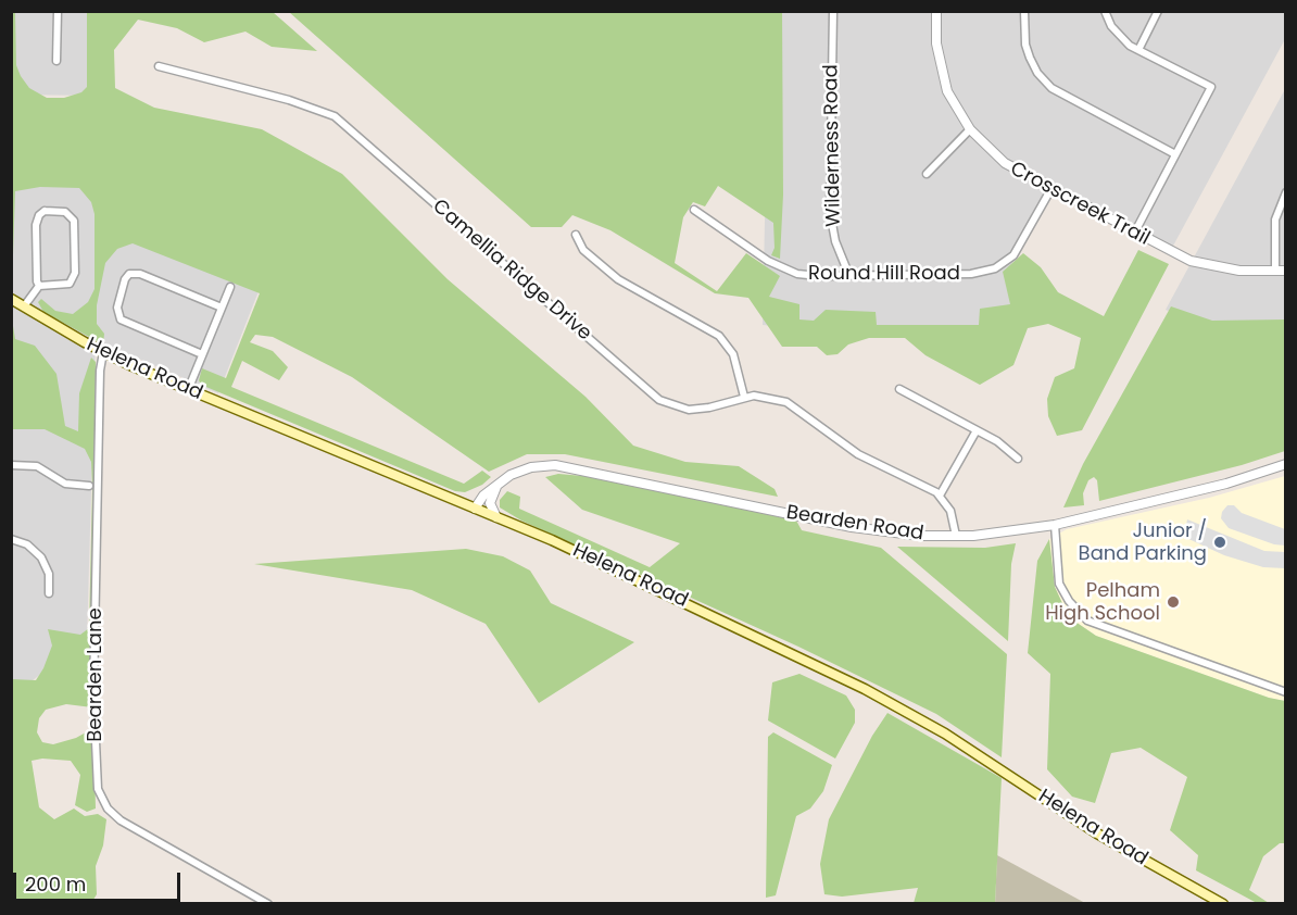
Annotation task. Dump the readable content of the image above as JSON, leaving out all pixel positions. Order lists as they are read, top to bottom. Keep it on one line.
{"streets":{"main road":["Helena Road"],"street":["Wilderness Road","Crosscreek Trail","Camellia Ridge Drive","Round Hill Road","Bearden Road","Bearden Lane"]},"crossings":[["Wilderness Road","Round Hill Road"],["Crosscreek Trail","Round Hill Road"],["Helena Road","Bearden Road"],["Helena Road","Bearden Lane"]],"places":["Junior / Band Parking","Pelham High School"],"scale_bar":"200 m"}
